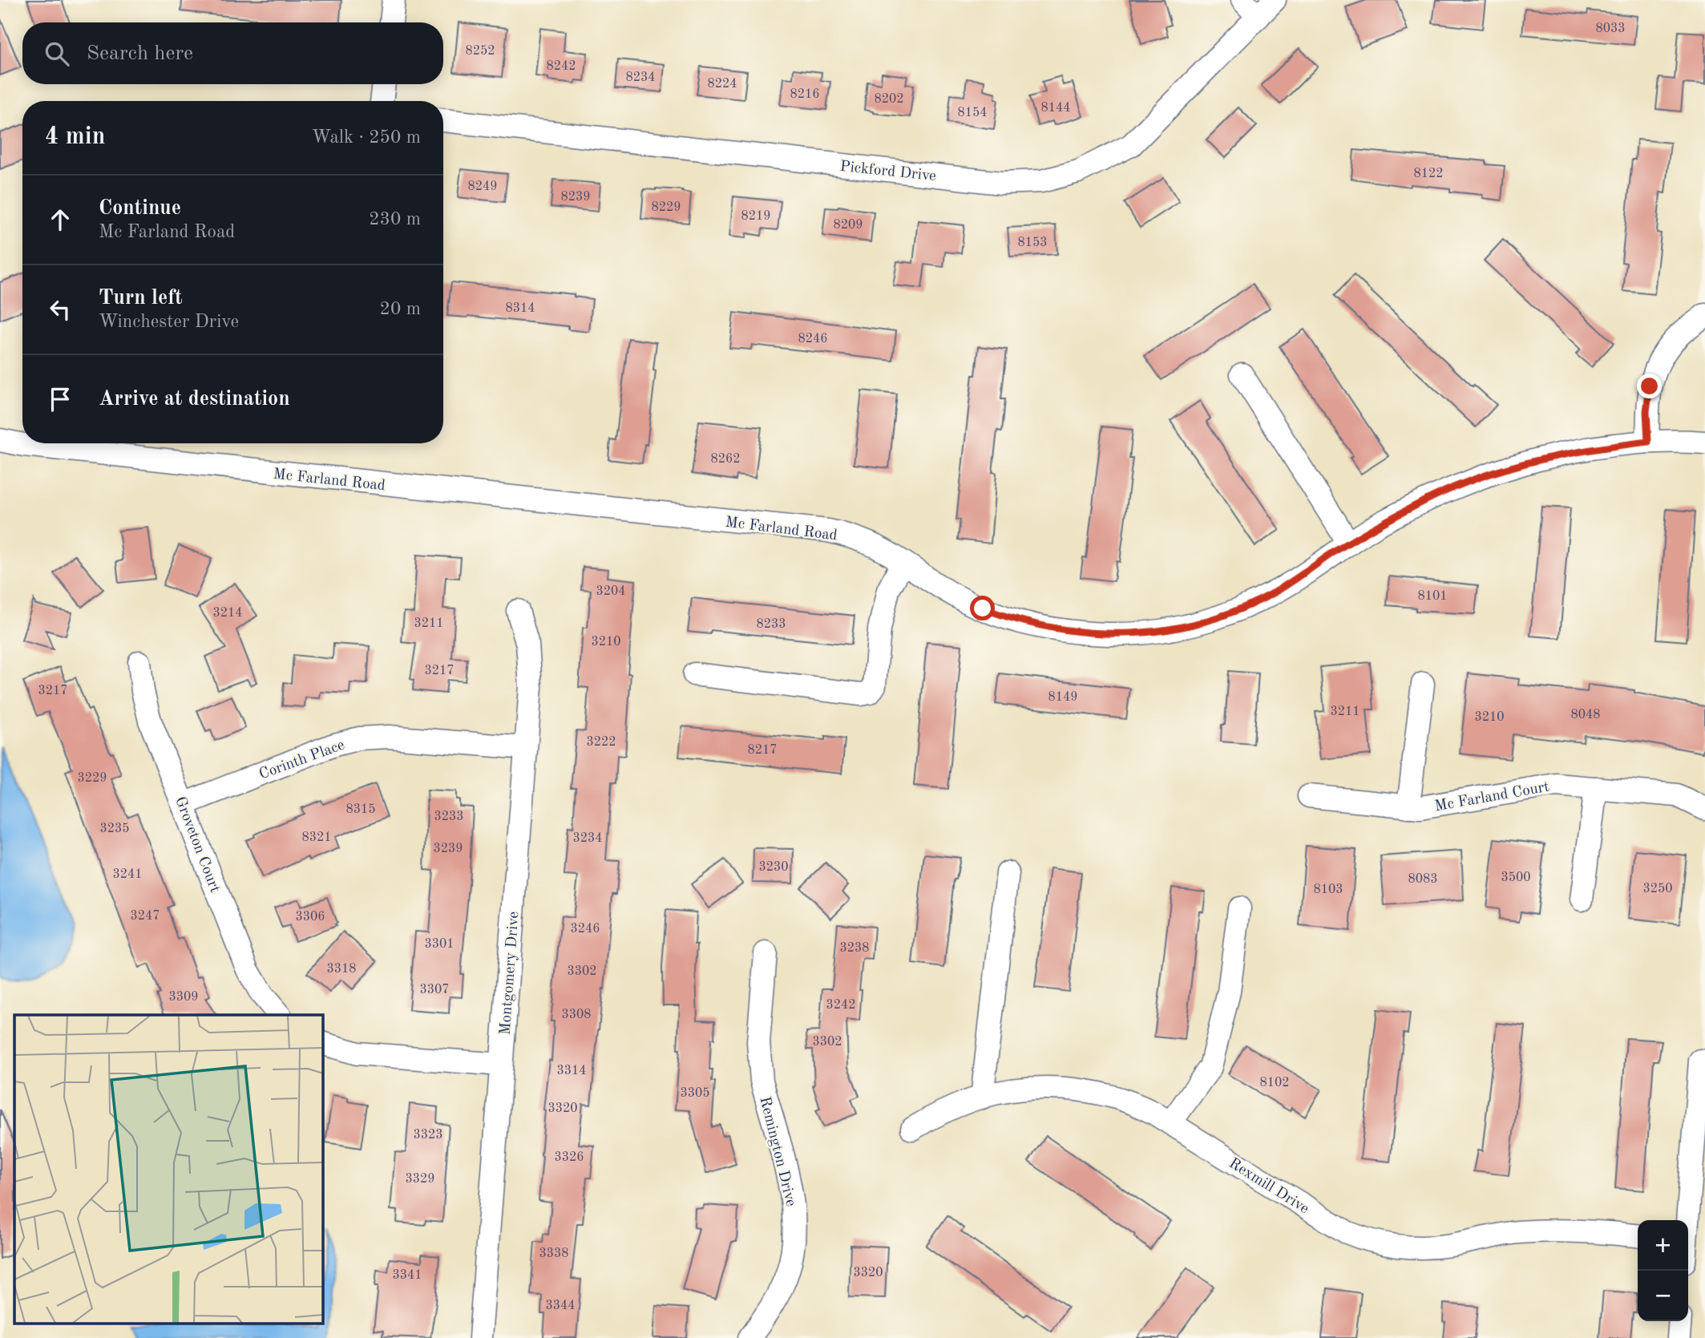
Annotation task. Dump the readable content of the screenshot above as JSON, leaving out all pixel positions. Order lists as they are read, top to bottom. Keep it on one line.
{"streets":{"street":["Pickford Drive","Mc Farland Road","Corinth Place","Mc Farland Court","Groveton Court","Montgomery Drive","Remington Drive","Rexmill Drive"]},"crossings":[["Corinth Place","Groveton Court"],["Corinth Place","Montgomery Drive"]],"house_numbers":["8033","8252","8242","8234","8224","8216","8202","8144","8154","8122","8249","8239","8229","8219","8209","8153","8314","8246","8262","3204","8101","3214","3211","8233","3210","3217","3217","8149","3211","8048","3210","3222","8217","3229","8315","3233","3235","8321","3234","3239","3230","3241","3500","8083","3250","8103","3247","3306","3246","3301","3238","3318","3302","3307","3309","3242","3308","3302","3314","8102","3305","3320","3323","3326","3329","3338","3320","3341","3344"],"page":{"search":"Search here","heading":["4 min","Walk · 250 m"],"list":[["Continue","Mc Farland Road","230 m"],["Turn left","Winchester Drive","20 m"],"Arrive at destination"],"map_buttons":["+","−"]}}
